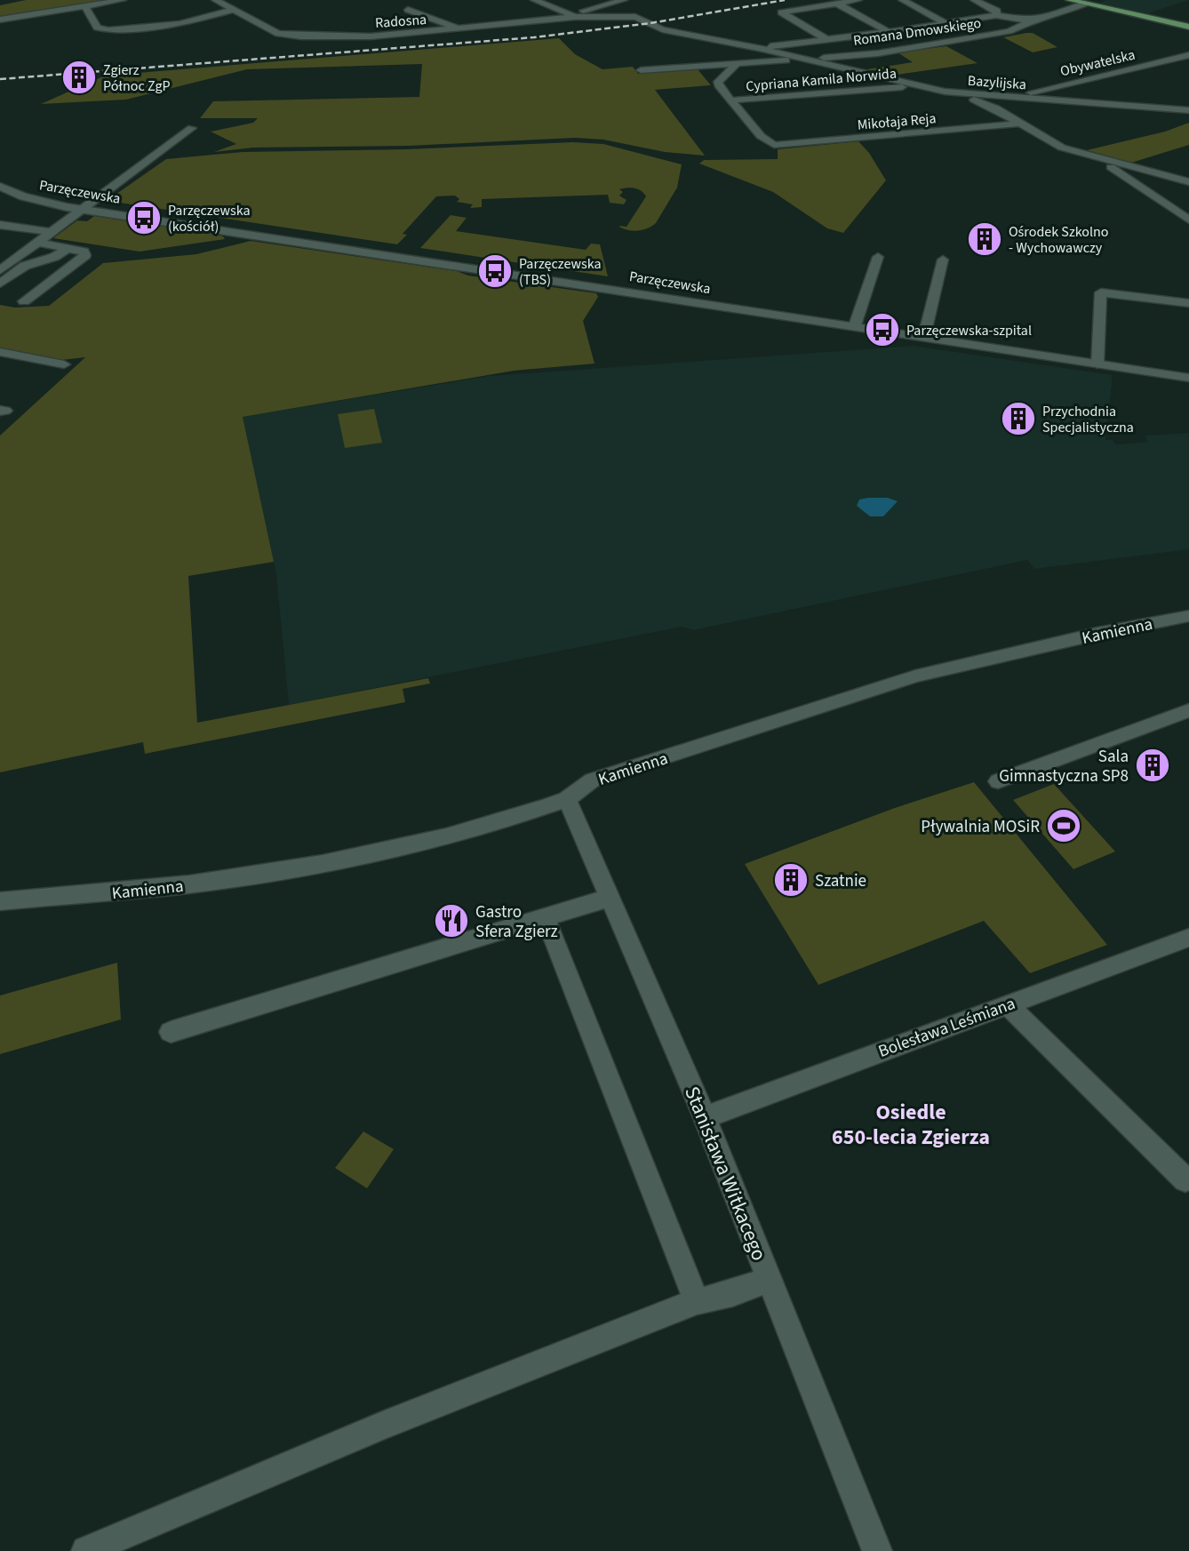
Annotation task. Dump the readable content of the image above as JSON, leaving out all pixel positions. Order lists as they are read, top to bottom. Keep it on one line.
{"streets":{"street":["Radosna","Romana Dmowskiego","Obywatelska","Cypriana Kamila Norwida","Bazylijska","Mikołaja Reja","Parzęczewska","Kamienna","Bolesława Leśmiana","Stanisława Witkacego"]},"crossings":[["Radosna","Bazylijska"],["Romana Dmowskiego","Bazylijska"],["Obywatelska","Bazylijska"],["Cypriana Kamila Norwida","Bazylijska"],["Cypriana Kamila Norwida","Mikołaja Reja"],["Bazylijska","Mikołaja Reja"],["Kamienna","Stanisława Witkacego"],["Bolesława Leśmiana","Stanisława Witkacego"]],"districts":["Osiedle 650-lecia Zgierza"],"places":{"building":["Zgierz Północ ZgP","Ośrodek Szkolno - Wychowawczy","Przychodnia Specjalistyczna","Sala Gimnastyczna SP8","Szatnie"],"bus stop":["Parzęczewska (kościół)","Parzęczewska (TBS)","Parzęczewska-szpital"],"sports":["Pływalnia MOSiR"],"restaurant":["Gastro Sfera Zgierz"]}}
